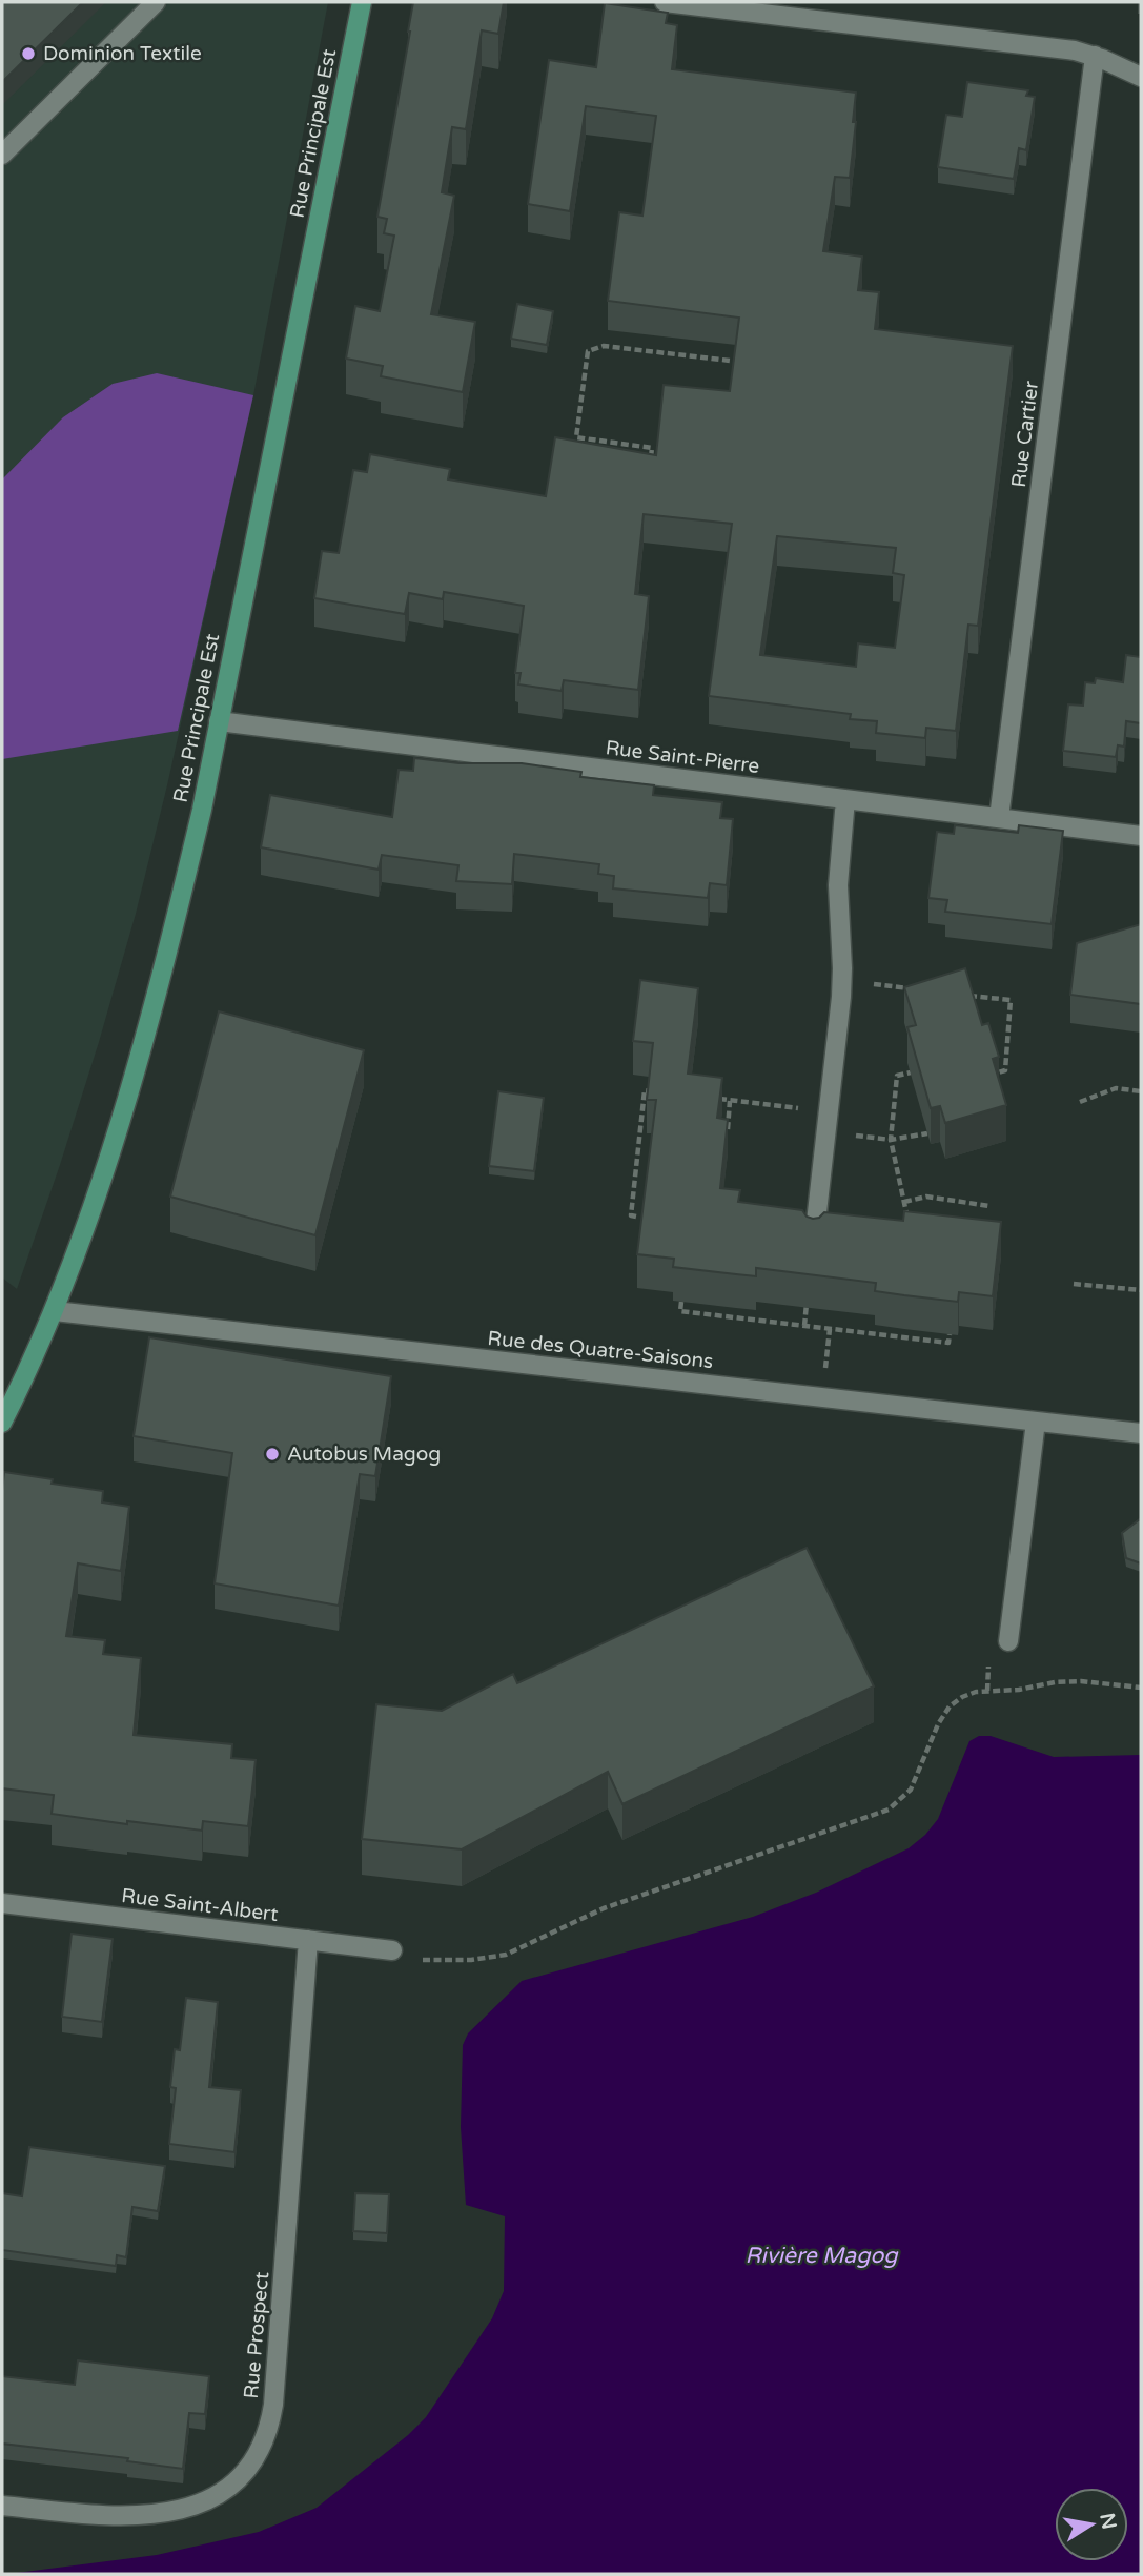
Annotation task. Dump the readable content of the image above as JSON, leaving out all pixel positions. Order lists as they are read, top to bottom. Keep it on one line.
{"streets":{"main road":["Rue Principale Est"],"street":["Rue Cartier","Rue Saint-Pierre","Rue des Quatre-Saisons","Rue Saint-Albert","Rue Prospect"]},"crossings":[["Rue Principale Est","Rue Saint-Pierre"],["Rue Principale Est","Rue des Quatre-Saisons"],["Rue Cartier","Rue Saint-Pierre"],["Rue Saint-Albert","Rue Prospect"]],"water":["Rivière Magog"],"places":["Dominion Textile","Autobus Magog"],"north":"right"}
